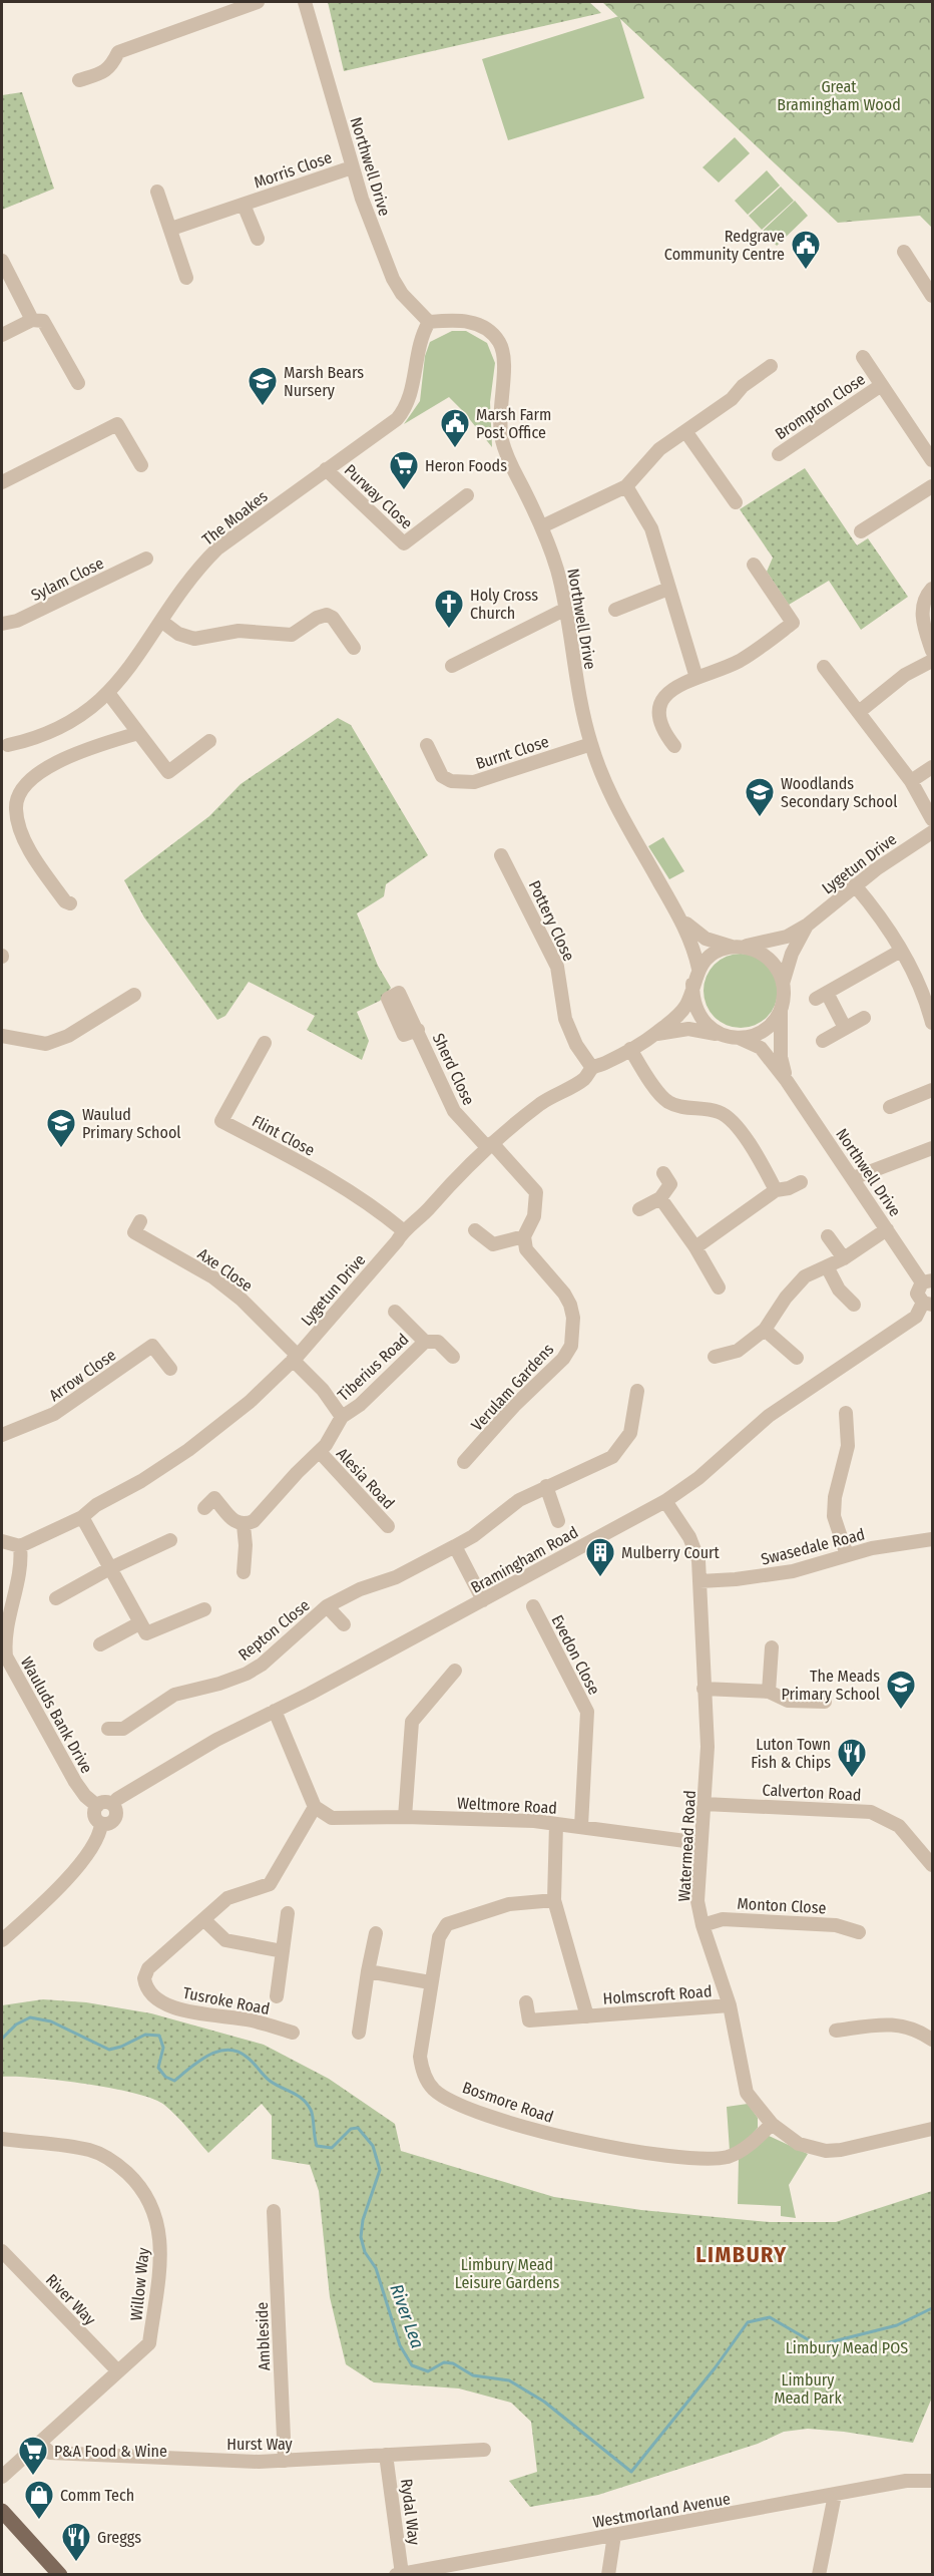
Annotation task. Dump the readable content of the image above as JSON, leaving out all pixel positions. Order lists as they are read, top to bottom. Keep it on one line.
{"streets":{"street":["Northwell Drive","Morris Close","Brompton Close","Purway Close","The Moakes","Sylam Close","Burnt Close","Lygetun Drive","Pottery Close","Sherd Close","Flint Close","Axe Close","Tiberius Road","Arrow Close","Verulam Gardens","Alesia Road","Swasedale Road","Bramingham Road","Repton Close","Evedon Close","Wauluds Bank Drive","Calverton Road","Weltmore Road","Watermead Road","Monton Close","Holmscroft Road","Tusroke Road","Bosmore Road","Willow Way","River Way","Ambleside","Hurst Way","Westmorland Avenue","Rydal Way"]},"crossings":[["Northwell Drive","Morris Close"],["Northwell Drive","The Moakes"],["Northwell Drive","Burnt Close"],["Northwell Drive","Lygetun Drive"],["Purway Close","The Moakes"],["Lygetun Drive","Pottery Close"],["Lygetun Drive","Sherd Close"],["Lygetun Drive","Flint Close"],["Lygetun Drive","Axe Close"],["Lygetun Drive","Wauluds Bank Drive"],["Tiberius Road","Alesia Road"],["Swasedale Road","Watermead Road"],["Bramingham Road","Wauluds Bank Drive"],["Bramingham Road","Watermead Road"],["Evedon Close","Weltmore Road"],["Calverton Road","Watermead Road"],["Weltmore Road","Watermead Road"],["Weltmore Road","Holmscroft Road"],["Watermead Road","Monton Close"],["Watermead Road","Holmscroft Road"],["Watermead Road","Bosmore Road"],["Holmscroft Road","Bosmore Road"],["Willow Way","River Way"],["Willow Way","Hurst Way"],["Ambleside","Hurst Way"],["Hurst Way","Rydal Way"],["Westmorland Avenue","Rydal Way"]],"districts":["LIMBURY"],"water":["River Lea"],"parks":["Great Bramingham Wood","Limbury Mead Leisure Gardens","Limbury Mead POS","Limbury Mead Park"],"places":{"public building":["Redgrave Community Centre","Marsh Farm Post Office"],"school or university":["Marsh Bears Nursery","Woodlands Secondary School","Waulud Primary School","The Meads Primary School"],"supermarket":["Heron Foods","P&A Food & Wine"],"church":["Holy Cross Church"],"building":["Mulberry Court"],"restaurant":["Luton Town Fish & Chips","Greggs"],"shop":["Comm Tech"]}}
